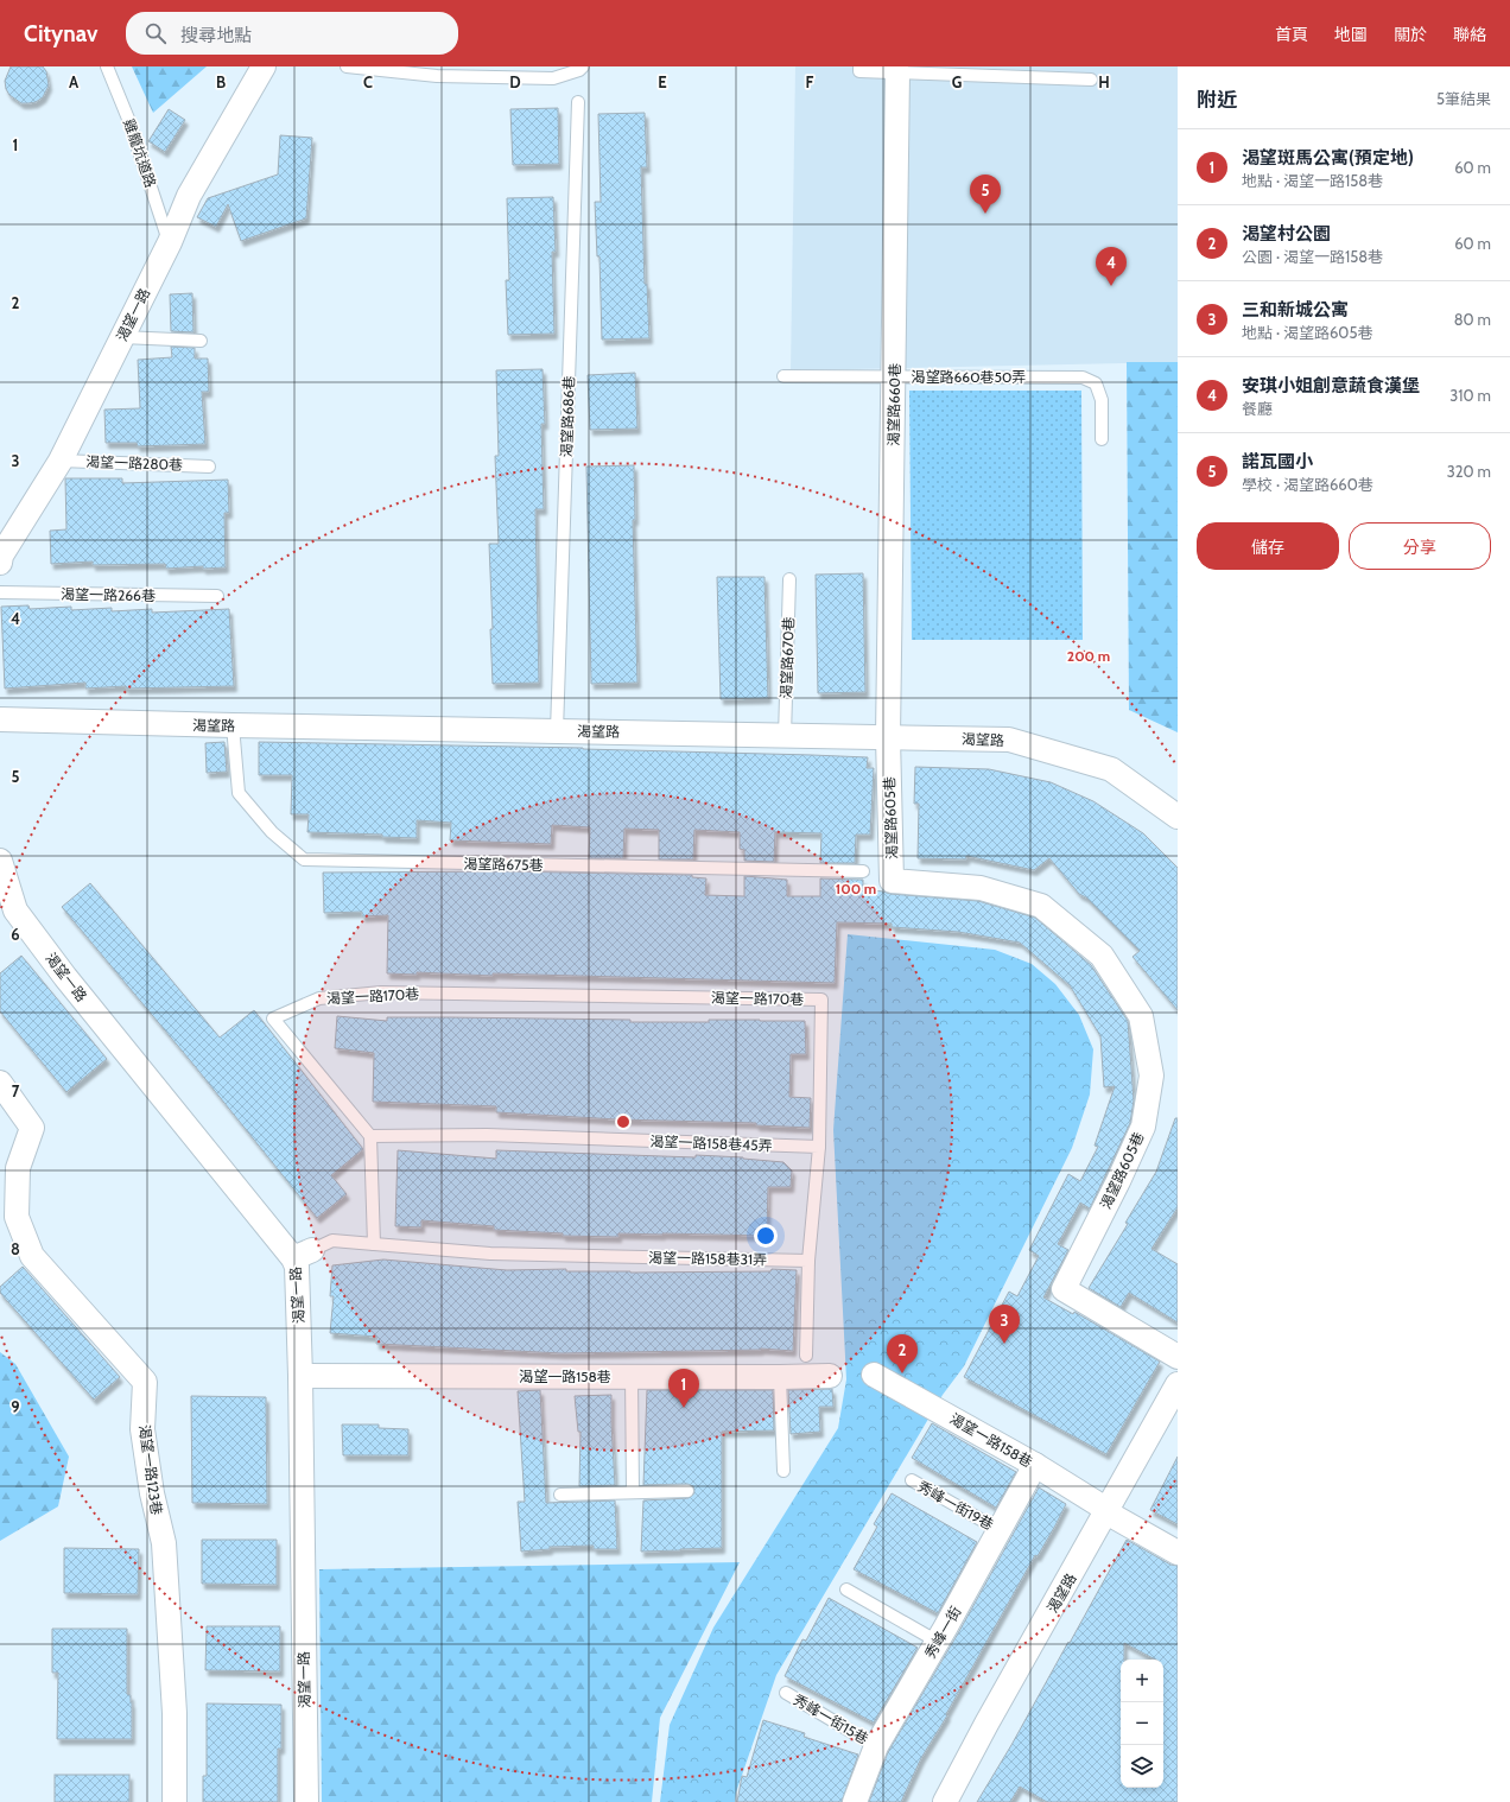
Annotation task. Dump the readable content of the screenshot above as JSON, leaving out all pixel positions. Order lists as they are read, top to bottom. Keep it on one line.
{"streets":{"street":["渴望一路","渴望路660巷","渴望路","渴望路605巷","渴望一路158巷","渴望一路123巷","秀峰一街"],"lane":["雞籠坑道路","渴望路660巷50弄","渴望路686巷","渴望一路280巷","渴望一路266巷","渴望路670巷","渴望路675巷","渴望一路170巷","渴望一路158巷45弄","渴望一路158巷31弄","秀峰一街19巷","秀峰一街15巷"]},"crossings":[["雞籠坑道路","渴望一路"],["渴望一路","渴望一路280巷"],["渴望一路","渴望一路158巷"],["渴望路660巷50弄","渴望路660巷"],["渴望路660巷","渴望路"],["渴望路660巷","渴望路605巷"],["渴望路686巷","渴望路"],["渴望路670巷","渴望路"],["渴望路","渴望路605巷"],["渴望路","渴望路675巷"],["渴望路","渴望一路158巷"],["渴望一路170巷","渴望一路158巷45弄"],["渴望一路158巷","秀峰一街"],["秀峰一街19巷","秀峰一街"],["秀峰一街","秀峰一街15巷"]],"page":{"header":"Citynav","search":"搜尋地點","nav":["首頁","地圖","關於","聯絡"],"heading":["附近","5筆結果"],"list":[{"mark":"1","name":"渴望斑馬公寓(預定地)","note":"地點 · 渴望一路158巷","value":"60 m"},{"mark":"2","name":"渴望村公園","note":"公園 · 渴望一路158巷","value":"60 m"},{"mark":"3","name":"三和新城公寓","note":"地點 · 渴望路605巷","value":"80 m"},{"mark":"4","name":"安琪小姐創意蔬食漢堡","note":"餐廳","value":"310 m"},{"mark":"5","name":"諾瓦國小","note":"學校 · 渴望路660巷","value":"320 m"}],"pins":["5","4","3","2","1"],"buttons":["儲存","分享"],"map_buttons":["+","−"]},"grid":{"columns":["A","B","C","D","E","F","G","H"],"rows":["1","2","3","4","5","6","7","8","9"]},"rings":["200 m","100 m"]}
